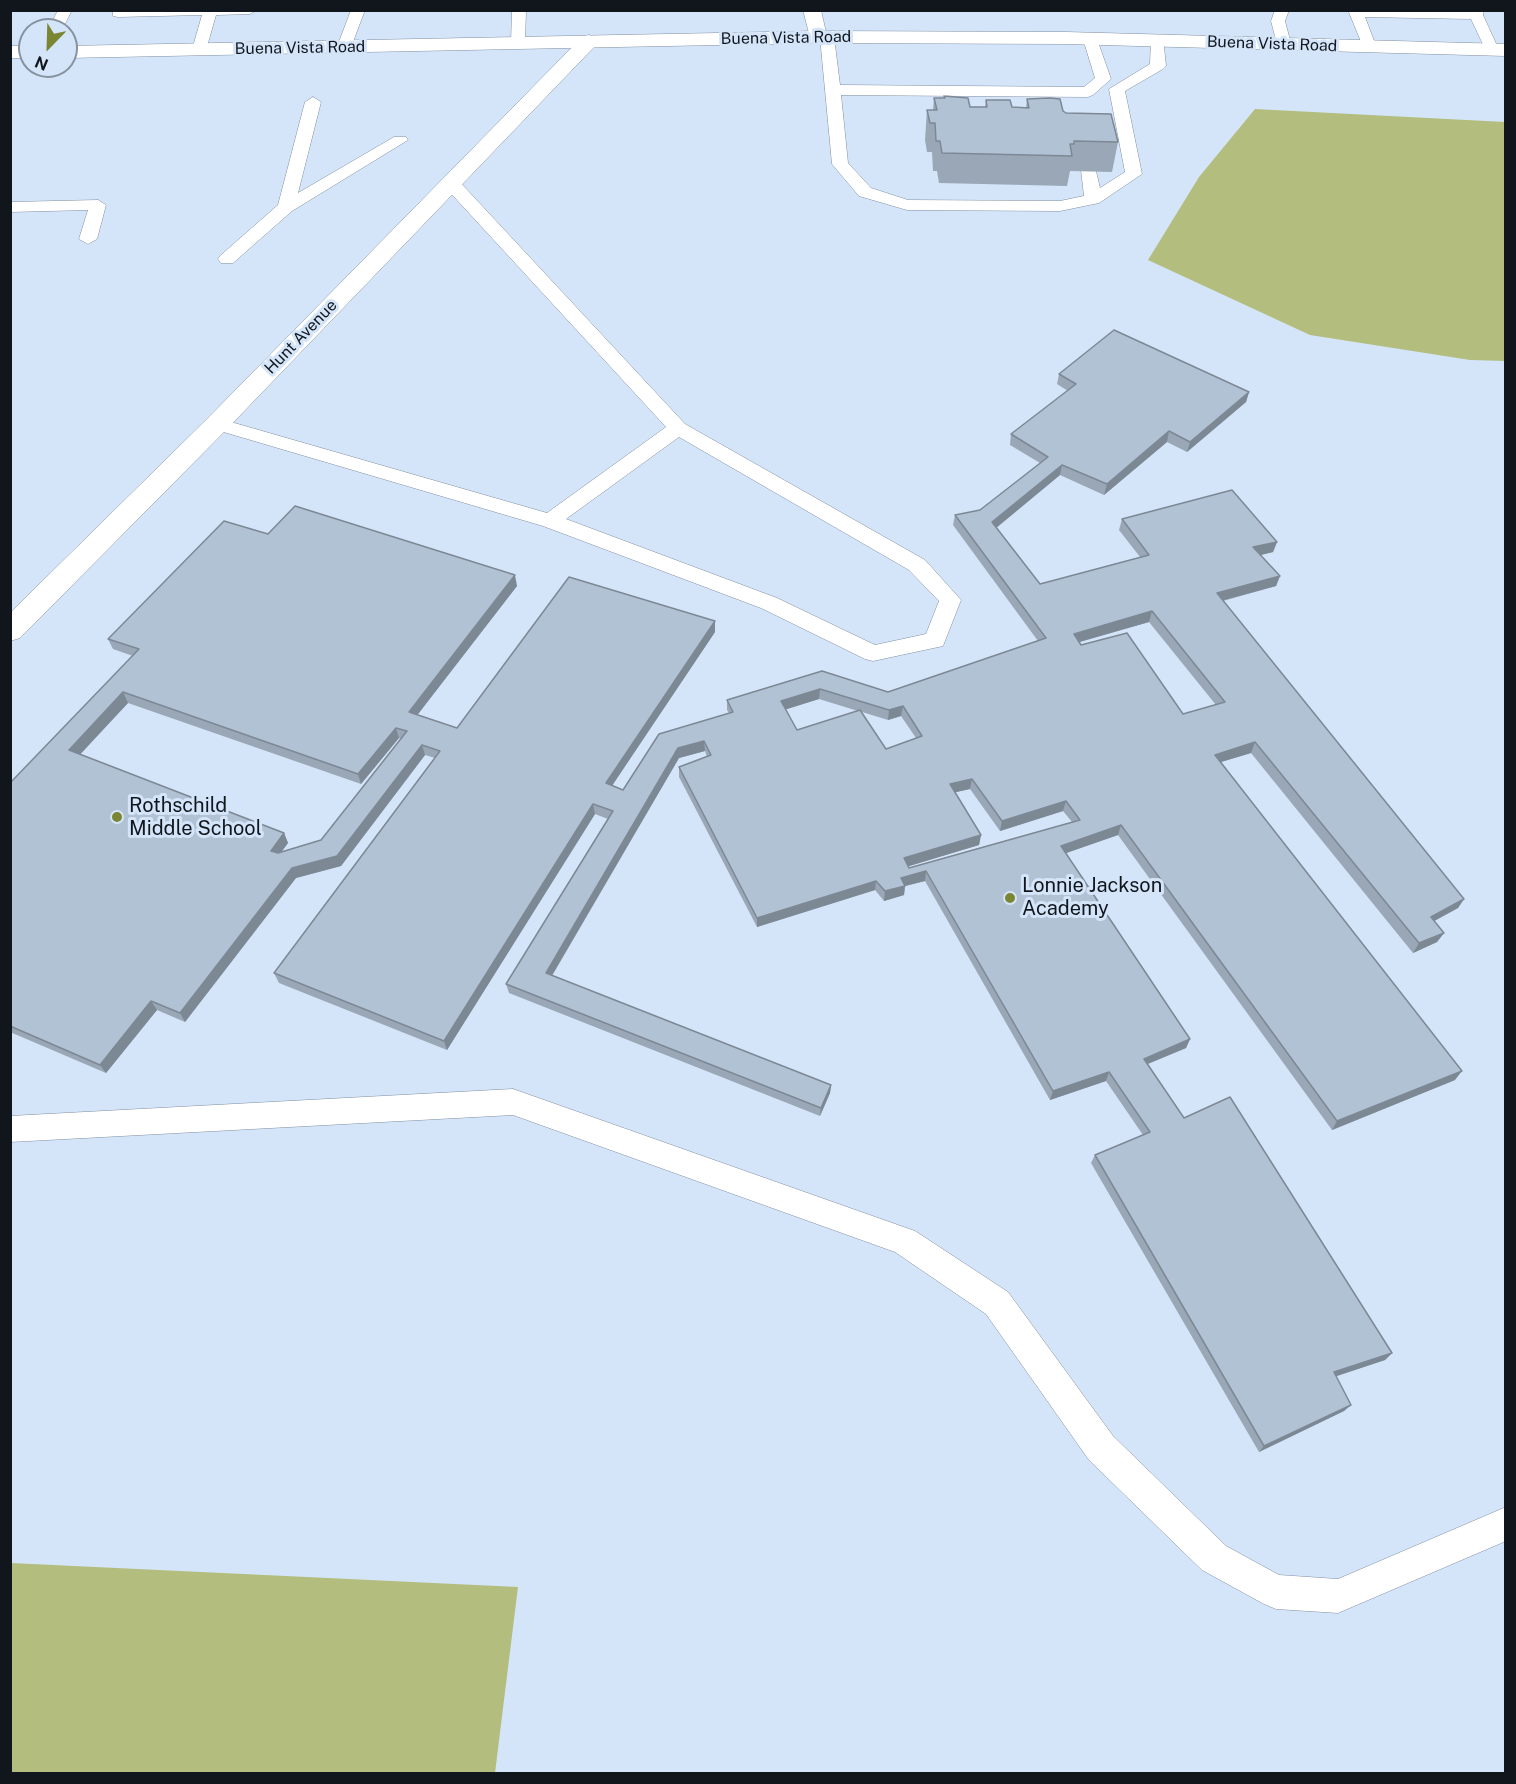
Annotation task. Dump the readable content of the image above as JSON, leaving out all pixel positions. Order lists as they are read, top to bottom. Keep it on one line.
{"streets":{"main road":["Buena Vista Road","Hunt Avenue"]},"crossings":[["Buena Vista Road","Hunt Avenue"]],"places":["Rothschild Middle School","Lonnie Jackson Academy"],"north":"bottom left"}
